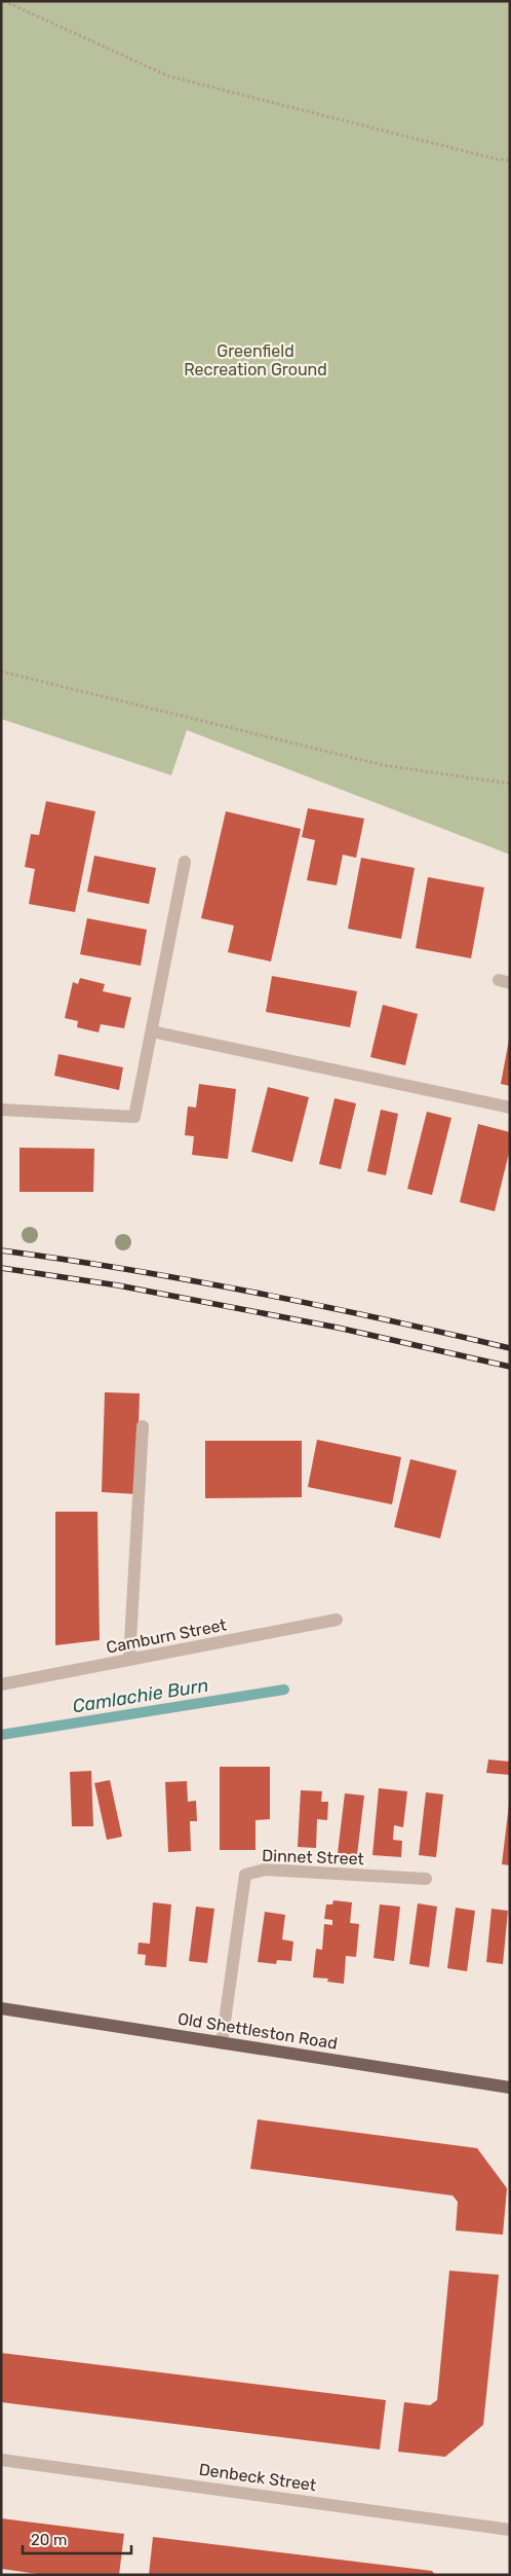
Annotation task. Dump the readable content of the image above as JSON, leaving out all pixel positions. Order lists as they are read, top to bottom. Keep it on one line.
{"streets":{"main road":["Old Shettleston Road"],"street":["Camburn Street","Dinnet Street","Denbeck Street"]},"crossings":[["Dinnet Street","Old Shettleston Road"]],"water":["Camlachie Burn"],"parks":["Greenfield Recreation Ground"],"scale_bar":"20 m"}
